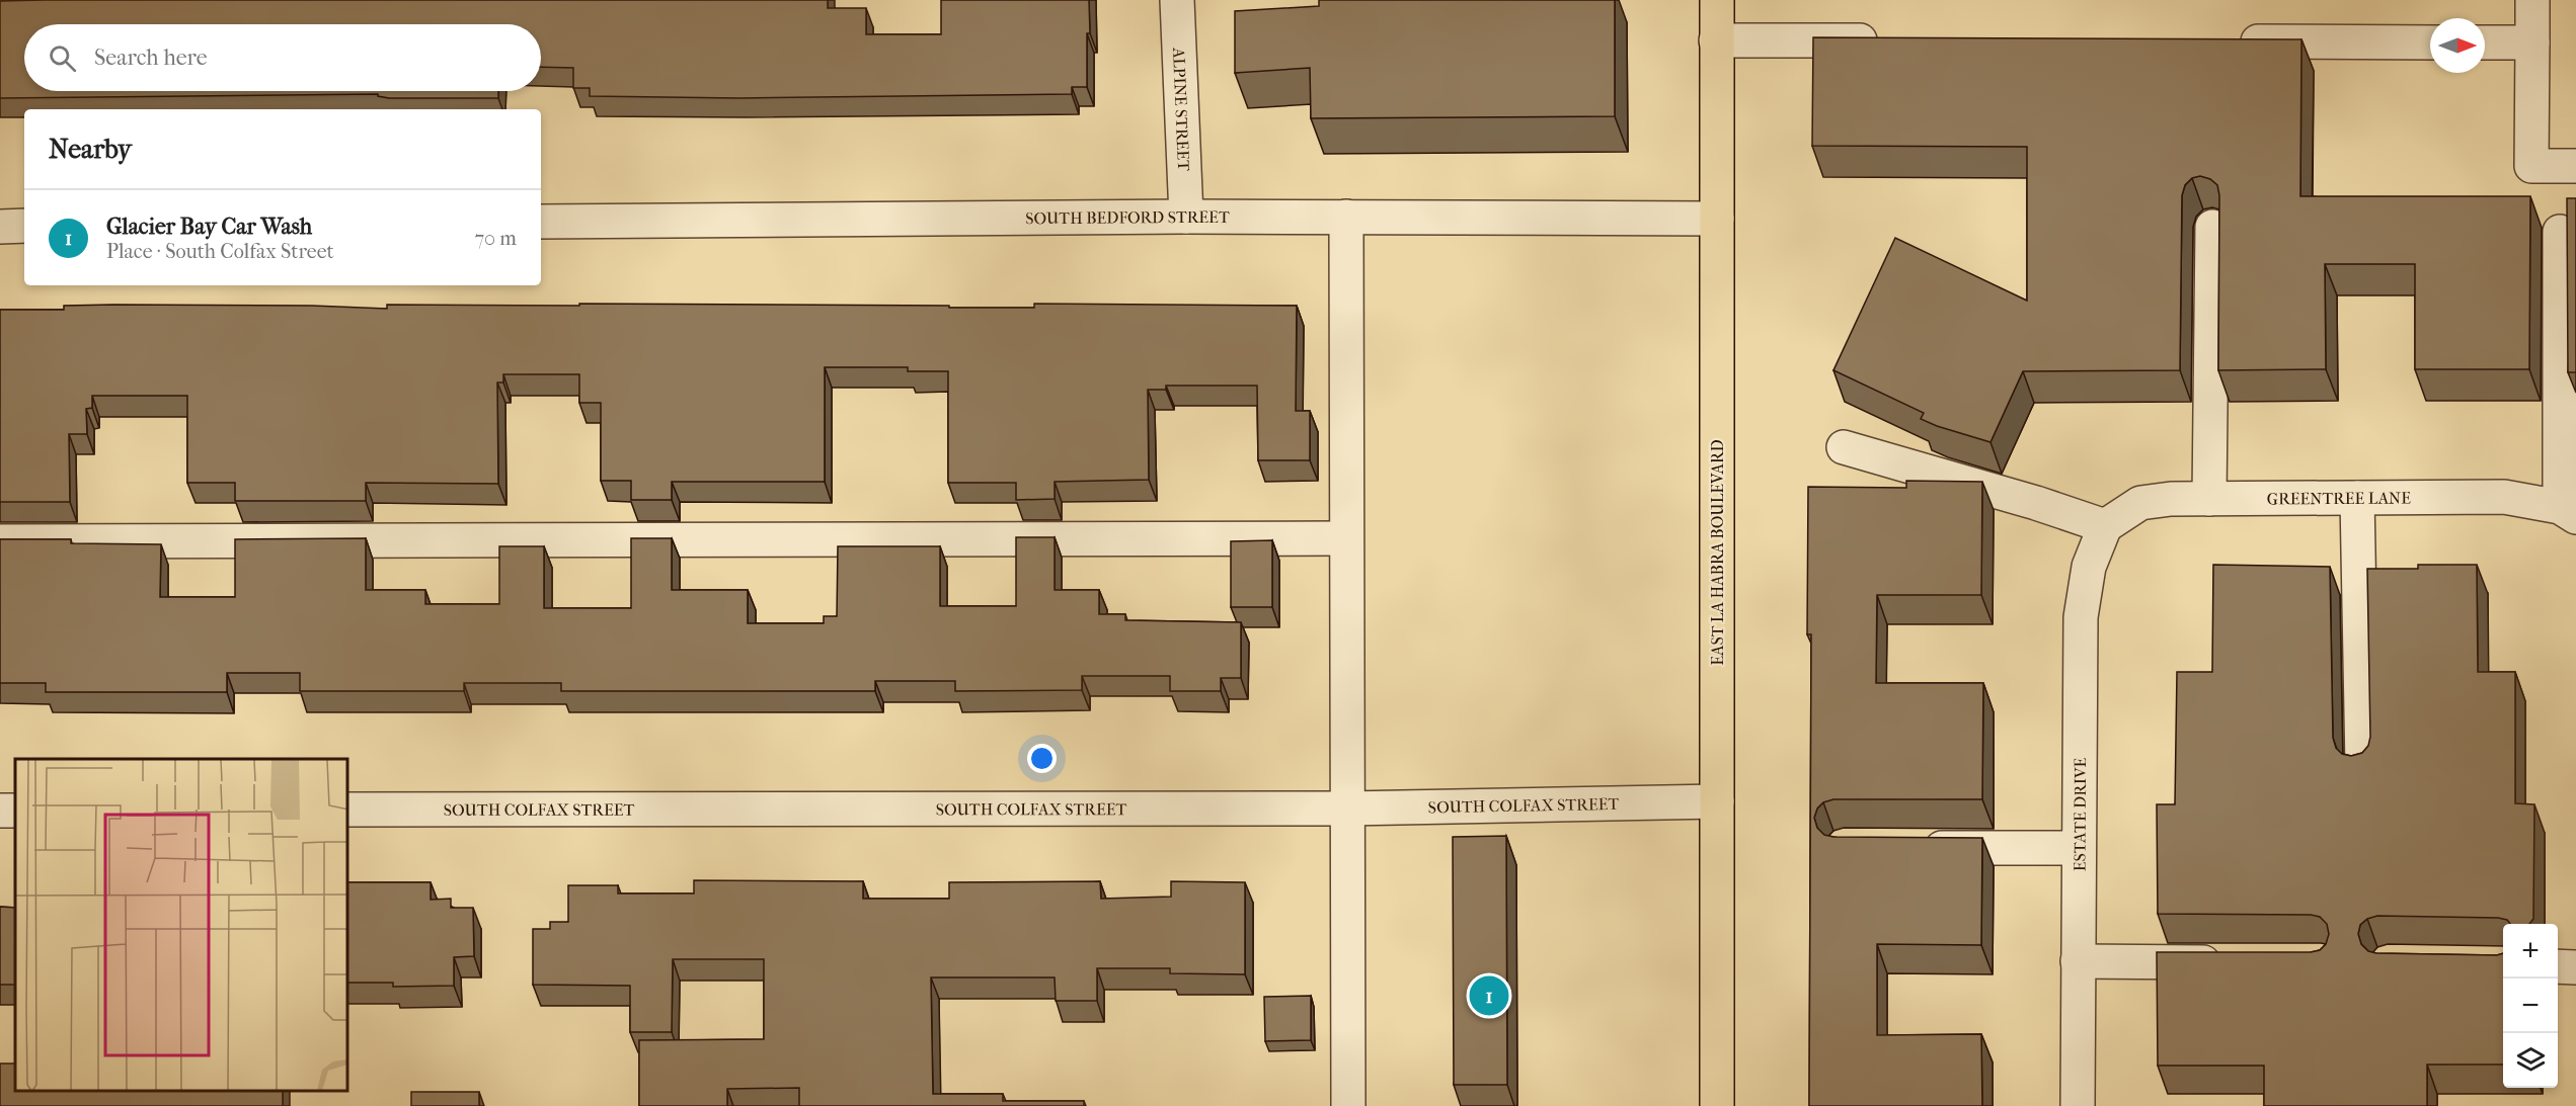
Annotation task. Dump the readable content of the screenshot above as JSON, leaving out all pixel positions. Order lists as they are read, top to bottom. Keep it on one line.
{"streets":{"main road":["EAST LA HABRA BOULEVARD"],"street":["ALPINE STREET","SOUTH BEDFORD STREET","GREENTREE LANE","SOUTH COLFAX STREET","ESTATE DRIVE"]},"crossings":[["ALPINE STREET","SOUTH BEDFORD STREET"],["SOUTH BEDFORD STREET","EAST LA HABRA BOULEVARD"],["GREENTREE LANE","ESTATE DRIVE"],["EAST LA HABRA BOULEVARD","SOUTH COLFAX STREET"]],"north":"right","page":{"search":"Search here","heading":"Nearby","list":[{"mark":"1","name":"Glacier Bay Car Wash","note":"Place · South Colfax Street","value":"70 m"}],"map_buttons":["+","−"],"pins":"1"}}
